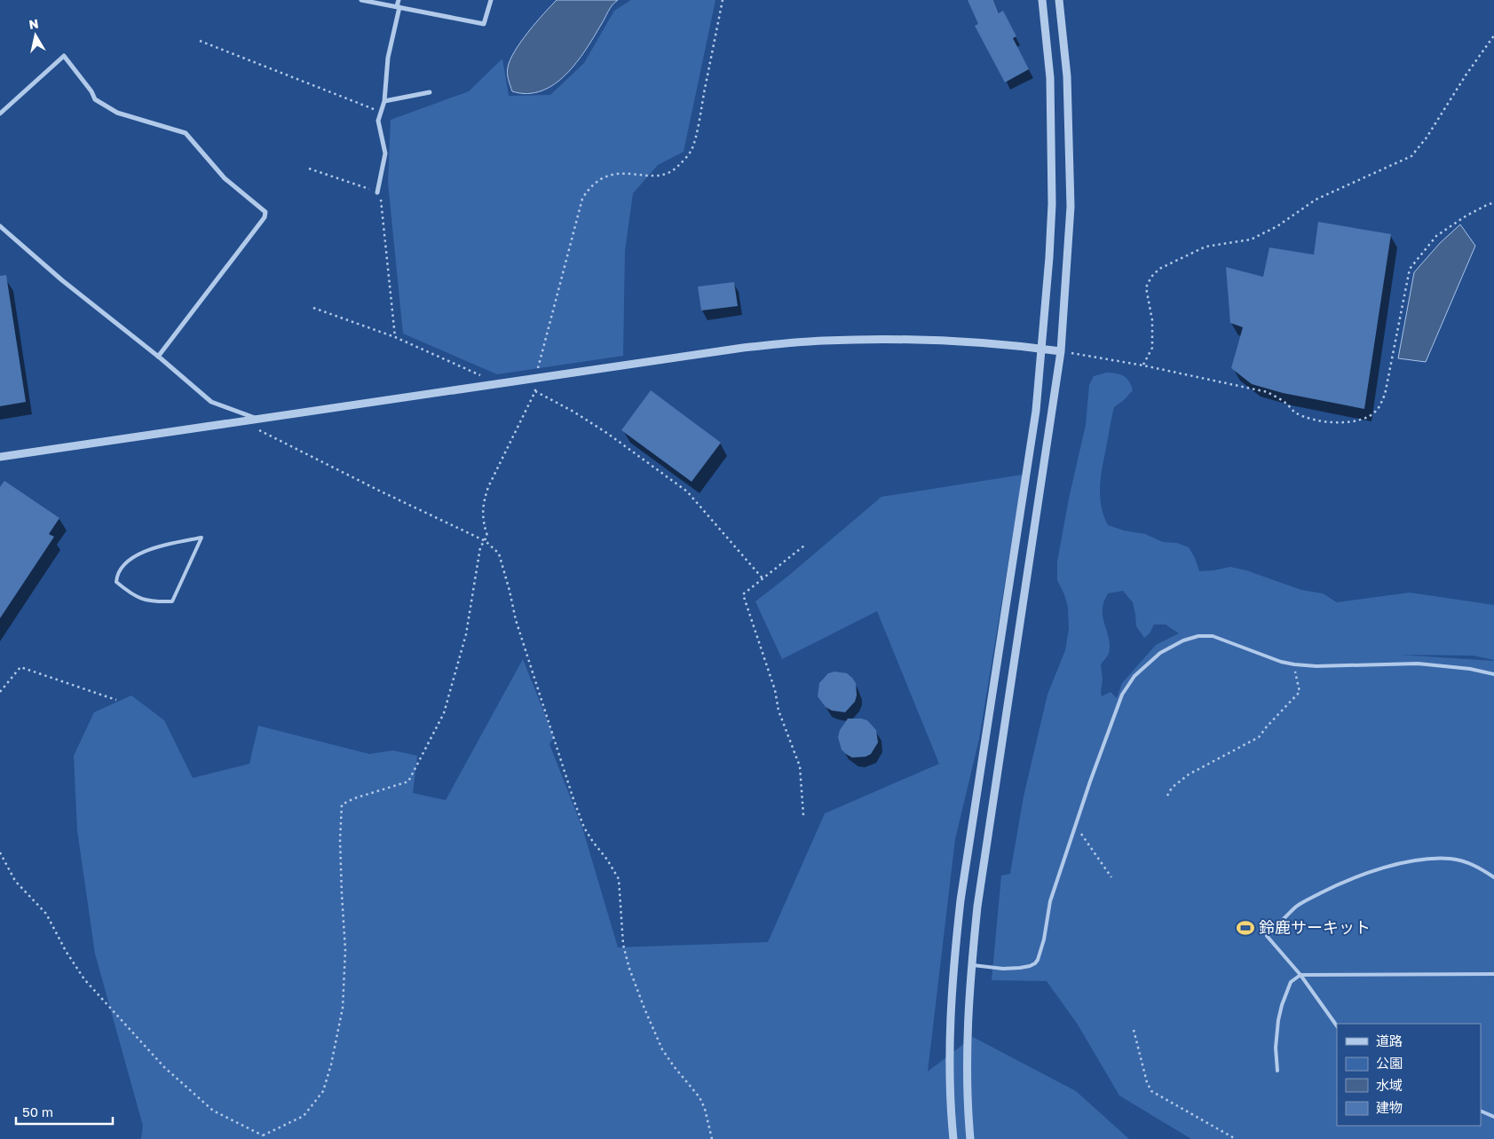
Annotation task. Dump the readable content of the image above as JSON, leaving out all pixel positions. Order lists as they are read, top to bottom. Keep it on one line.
{"places":{"sports":["鈴鹿サーキット"]},"legend":["道路","公園","水域","建物"],"scale_bar":"50 m","north":"top"}
